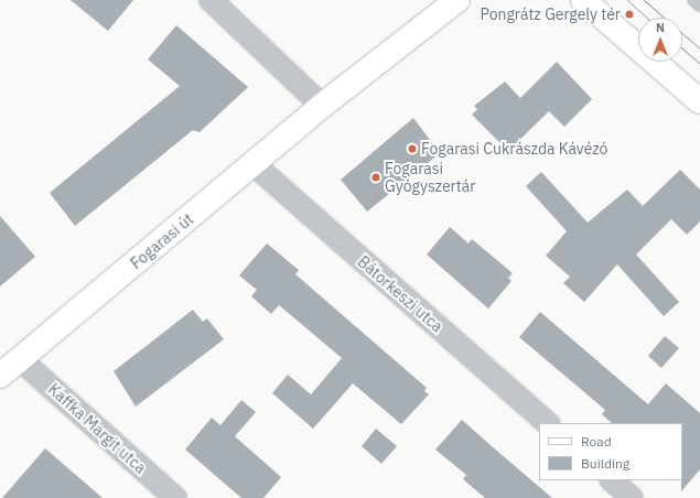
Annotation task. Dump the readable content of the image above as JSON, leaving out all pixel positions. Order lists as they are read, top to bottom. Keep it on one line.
{"streets":{"main road":["Fogarasi út"],"street":["Bátorkeszi utca","Kaffka Margit utca"]},"crossings":[["Fogarasi út","Bátorkeszi utca"],["Fogarasi út","Kaffka Margit utca"]],"places":["Pongrátz Gergely tér","Fogarasi Cukrászda Kávézó","Fogarasi Gyógyszertár"],"legend":["Road","Building"],"north":"top"}
